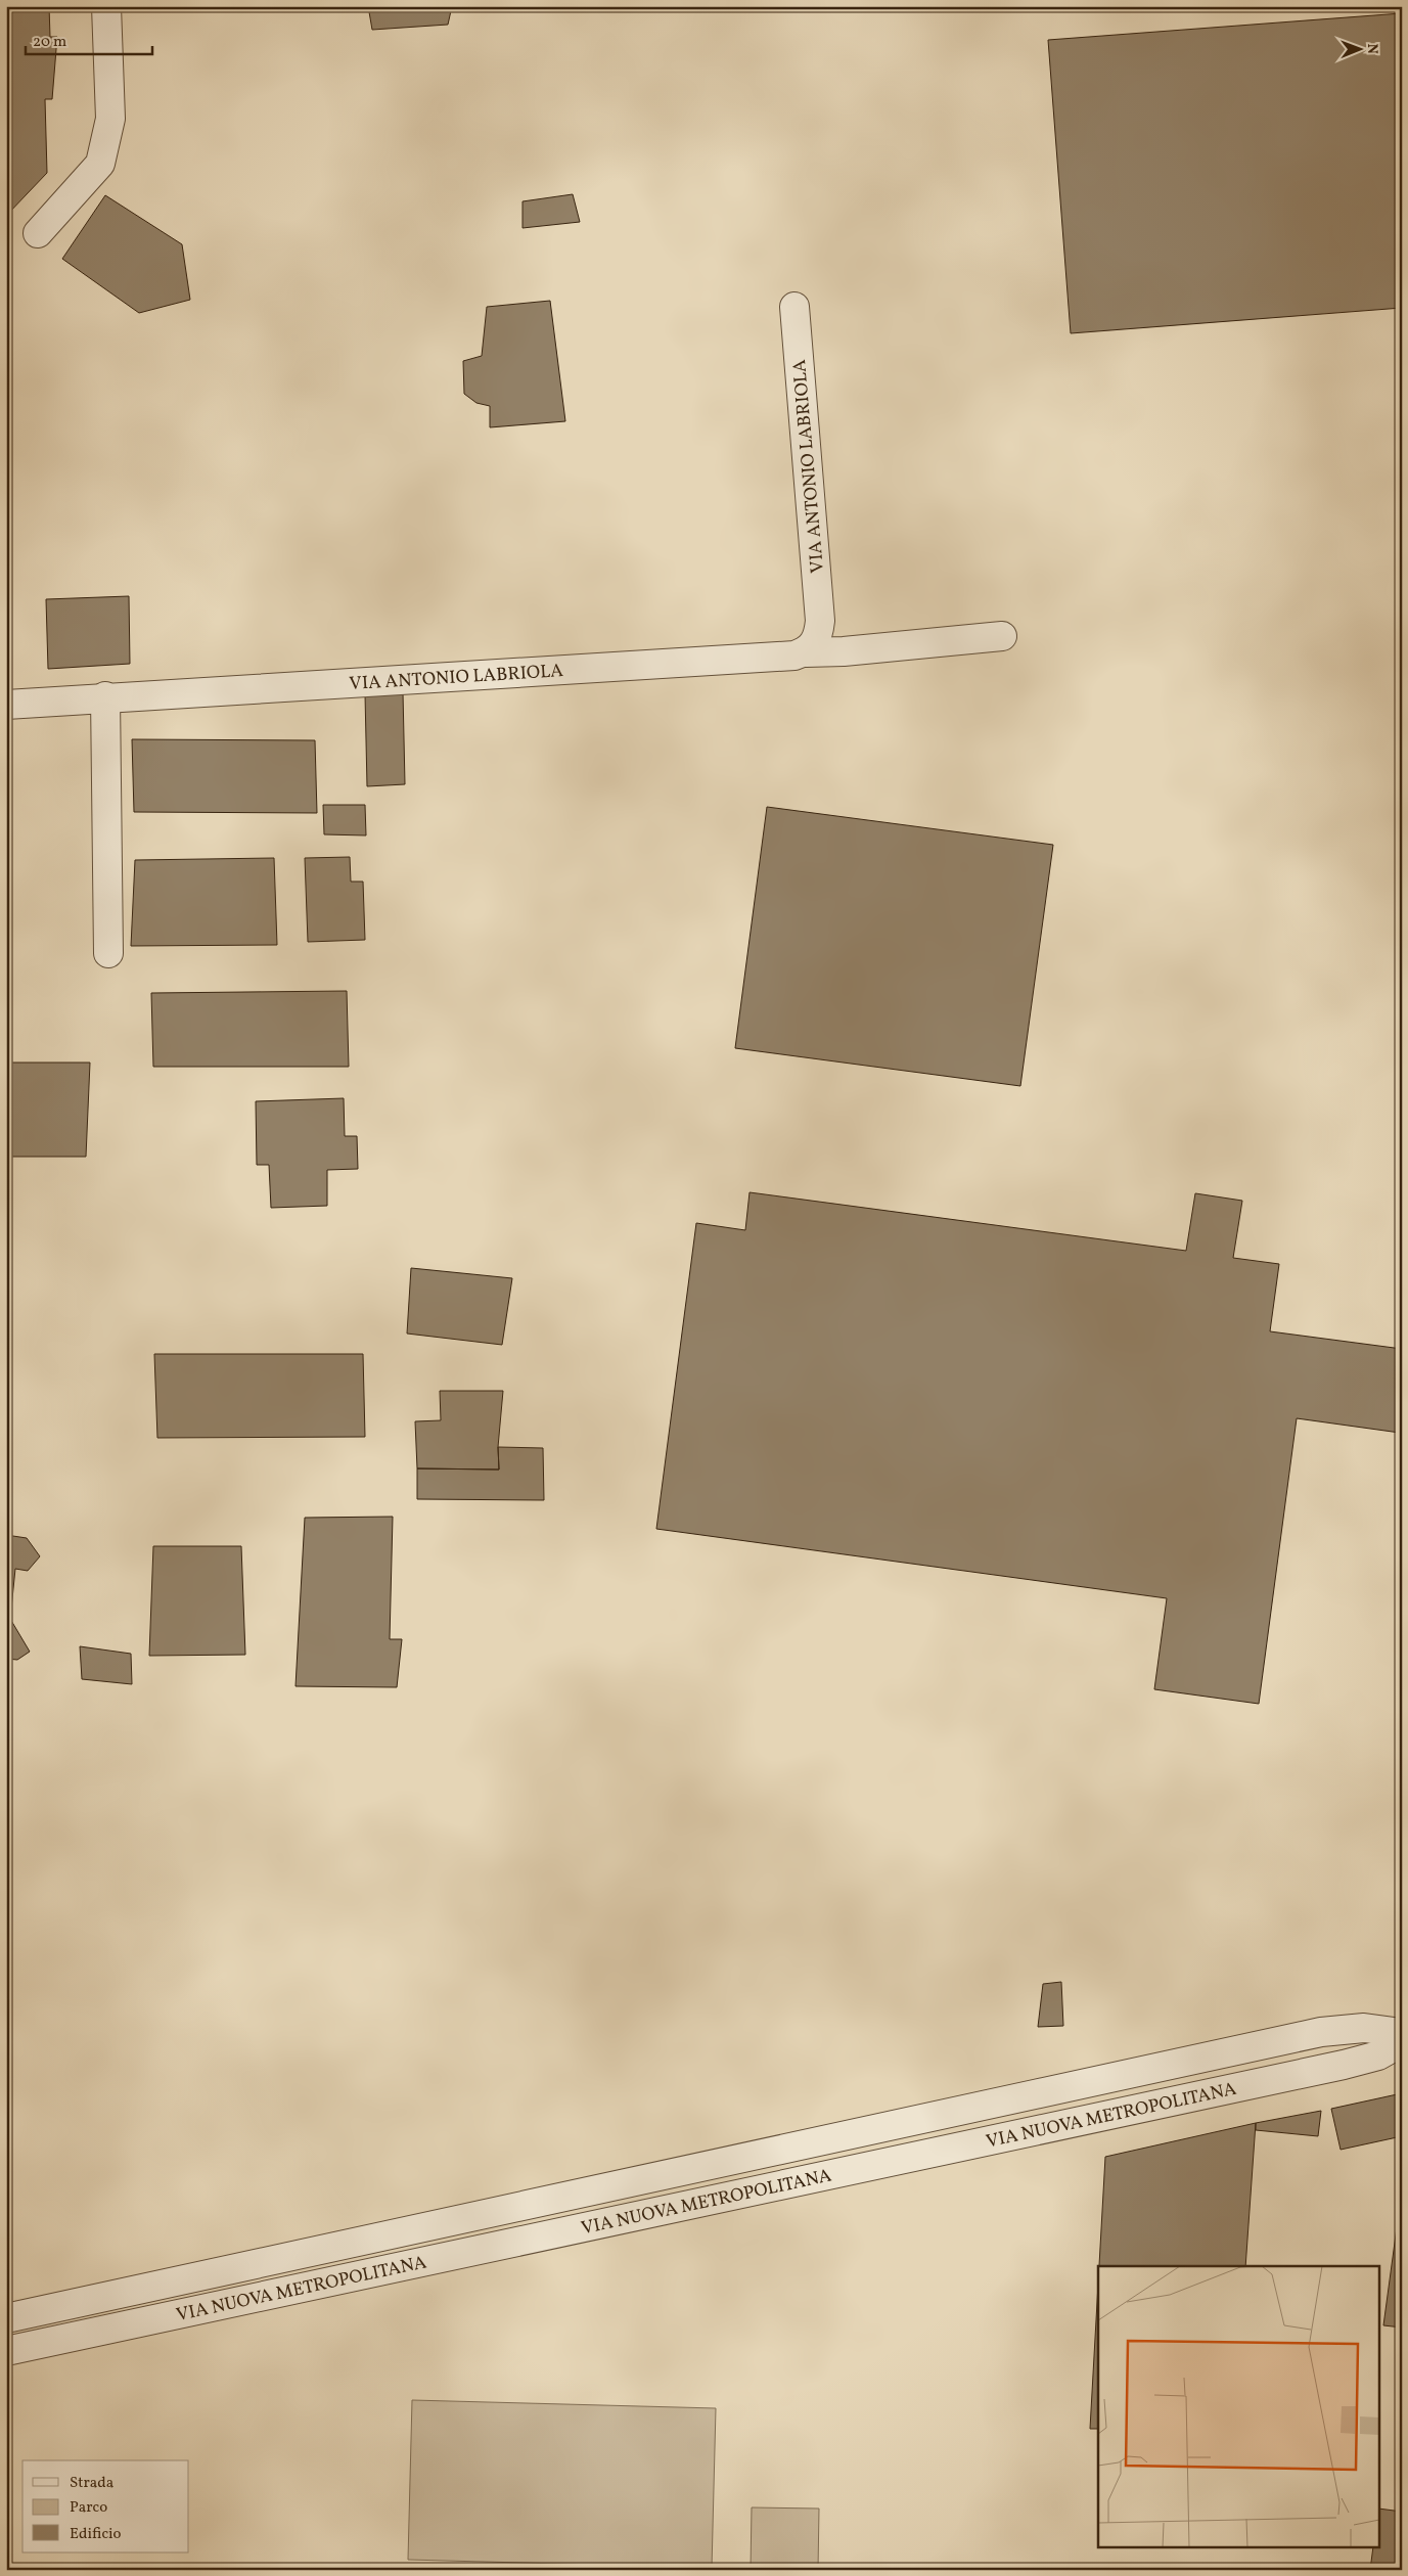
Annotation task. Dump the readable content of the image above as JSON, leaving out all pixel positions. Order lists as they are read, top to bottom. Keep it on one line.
{"streets":{"street":["VIA ANTONIO LABRIOLA","VIA NUOVA METROPOLITANA"]},"legend":["Strada","Parco","Edificio"],"scale_bar":"20 m","north":"right"}
